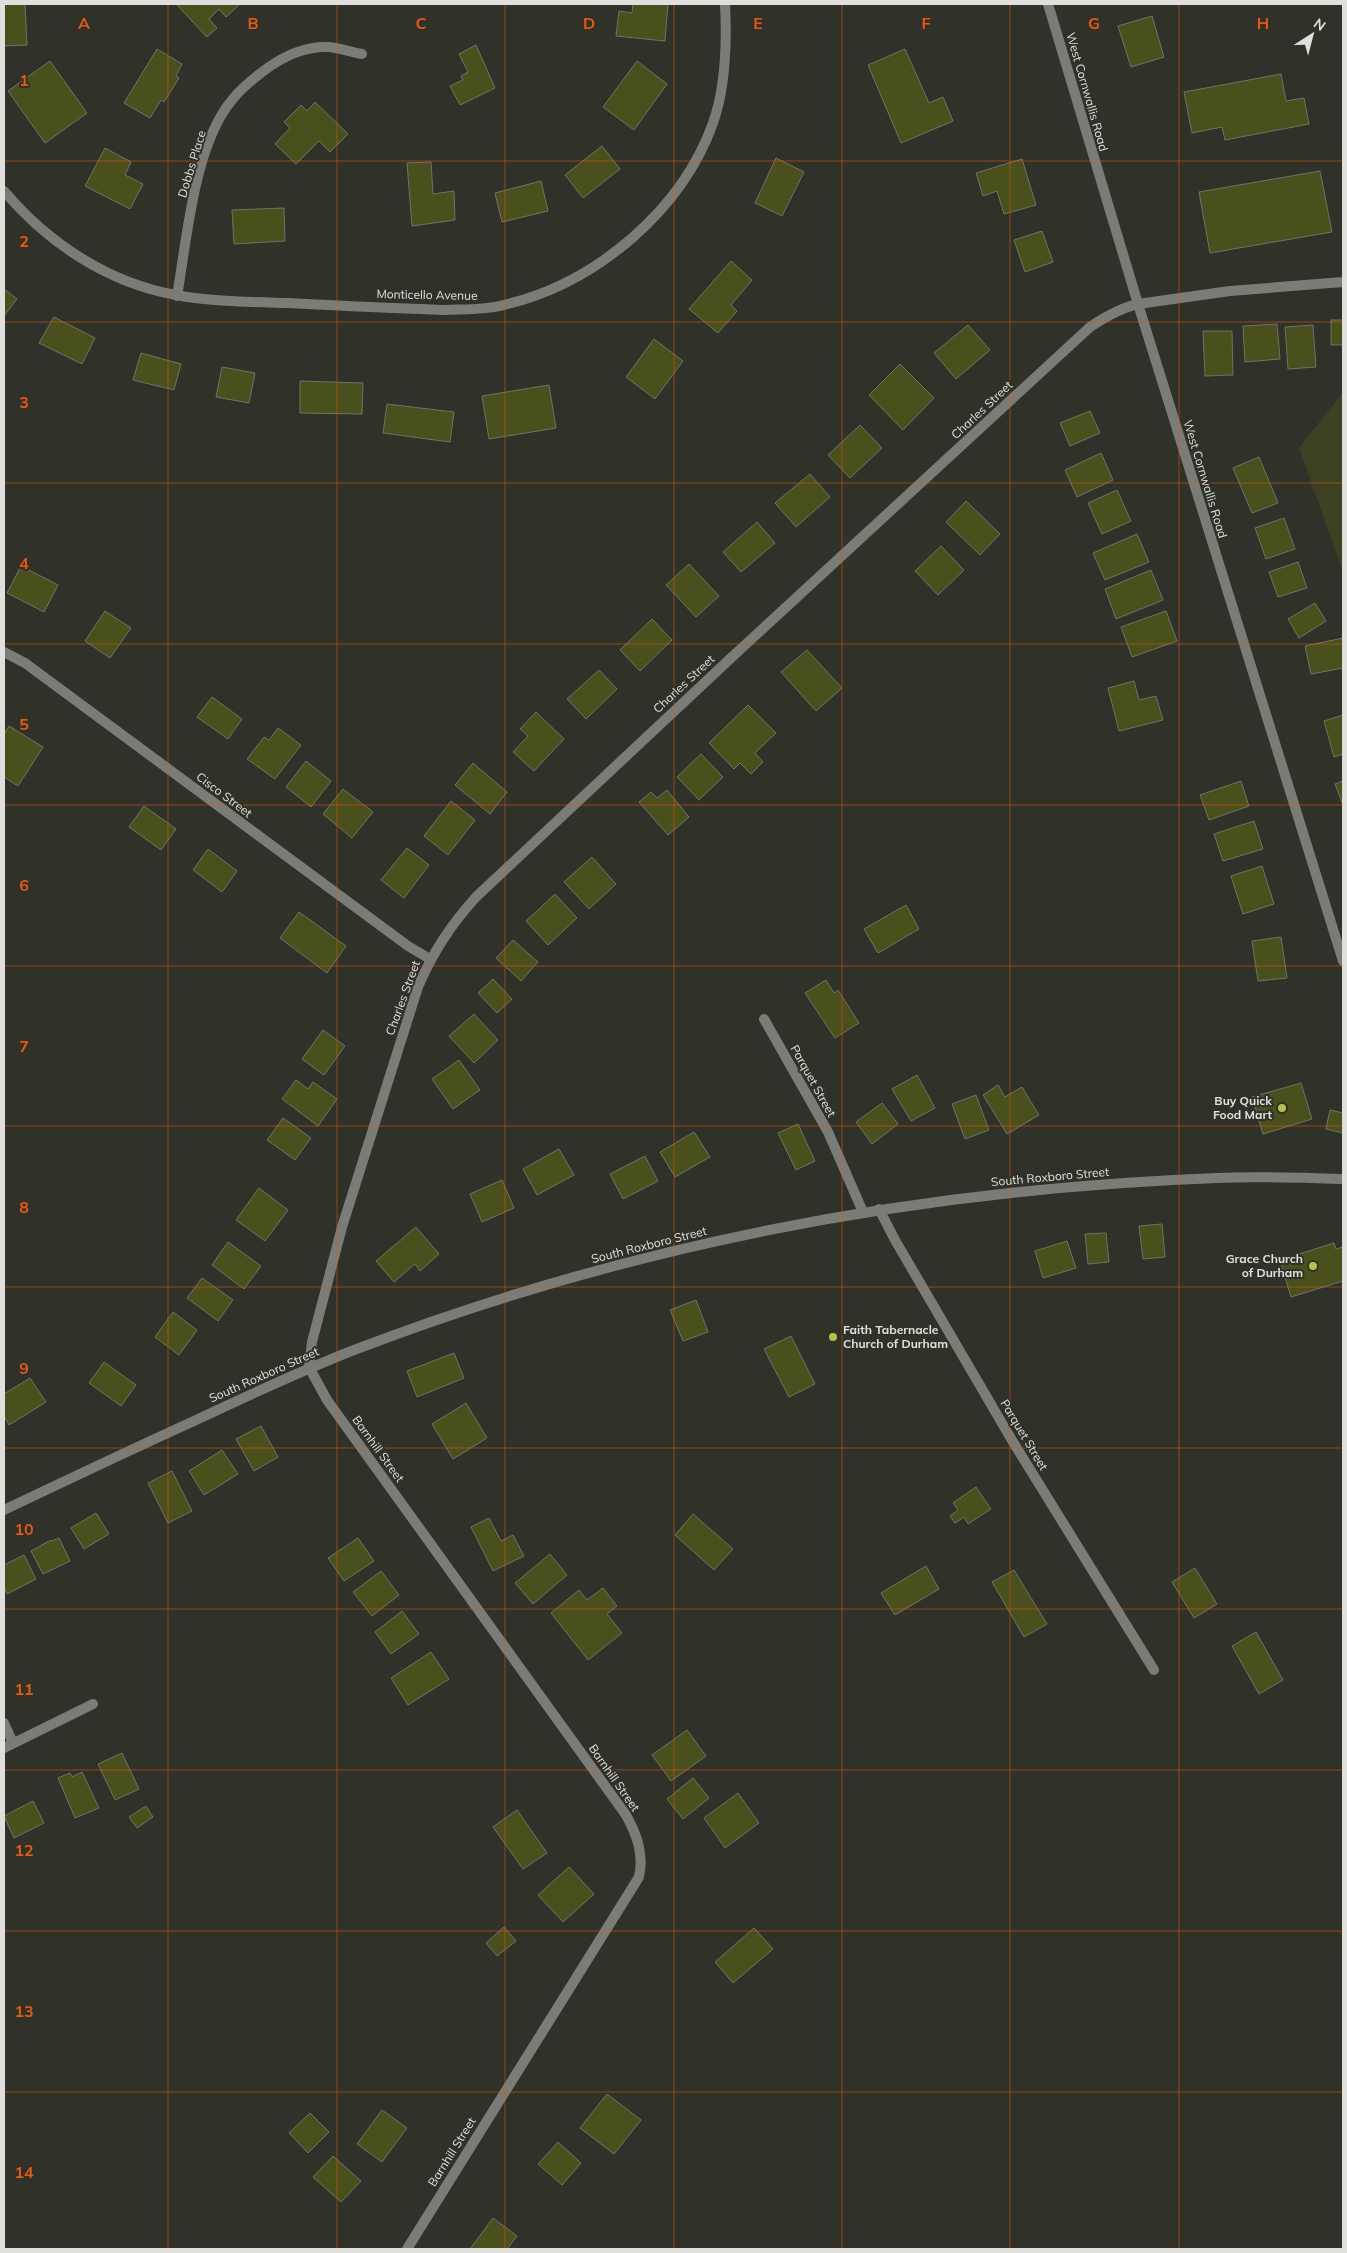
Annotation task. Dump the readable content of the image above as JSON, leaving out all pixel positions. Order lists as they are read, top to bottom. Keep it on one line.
{"streets":{"street":["West Cornwallis Road","Dobbs Place","Monticello Avenue","Charles Street","Cisco Street","Parquet Street","South Roxboro Street","Barnhill Street"]},"crossings":[["West Cornwallis Road","Charles Street"],["Dobbs Place","Monticello Avenue"],["Charles Street","Cisco Street"],["Charles Street","South Roxboro Street"],["Charles Street","Barnhill Street"],["Parquet Street","South Roxboro Street"],["South Roxboro Street","Barnhill Street"]],"places":["Buy Quick Food Mart","Grace Church of Durham","Faith Tabernacle Church of Durham"],"north":"top right","grid":{"columns":["A","B","C","D","E","F","G","H"],"rows":["1","2","3","4","5","6","7","8","9","10","11","12","13","14"]}}
